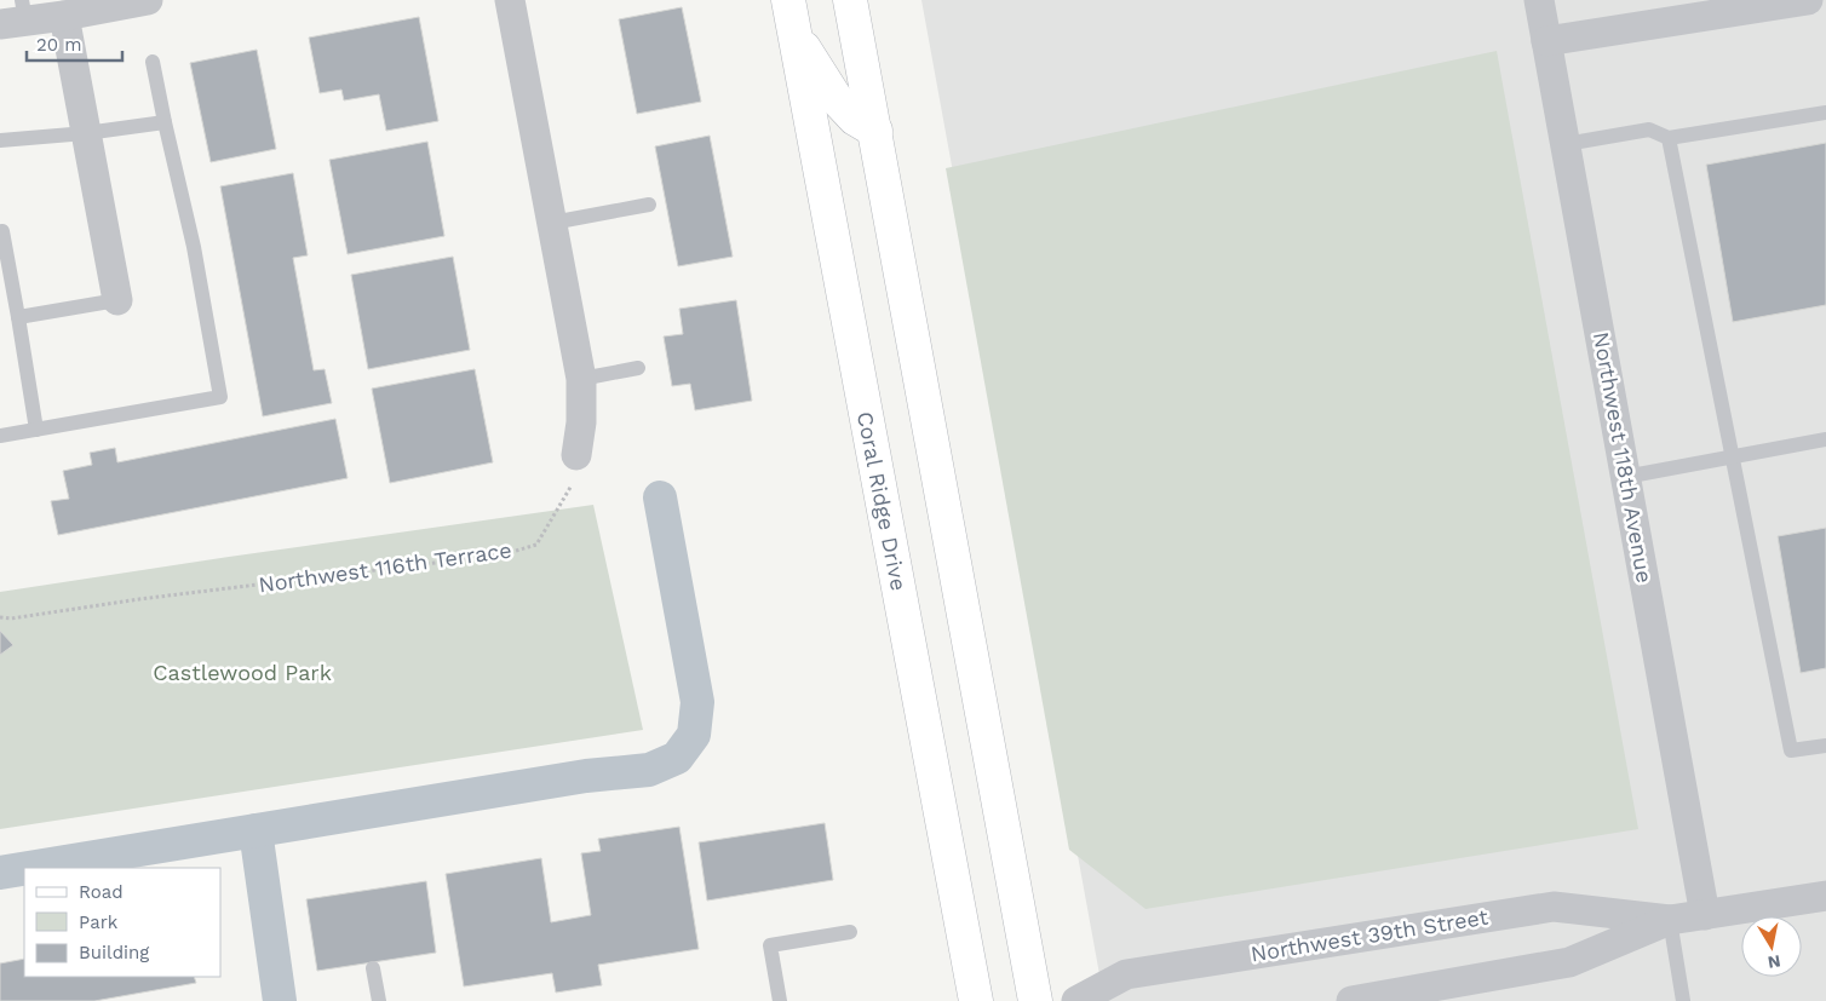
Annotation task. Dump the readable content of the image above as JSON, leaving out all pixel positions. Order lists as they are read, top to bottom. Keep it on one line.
{"streets":{"main road":["Coral Ridge Drive"],"street":["Northwest 118th Avenue","Northwest 39th Street"],"path":["Northwest 116th Terrace"]},"crossings":[["Northwest 118th Avenue","Northwest 39th Street"]],"parks":["Castlewood Park"],"legend":["Road","Park","Building"],"scale_bar":"20 m","north":"bottom"}
